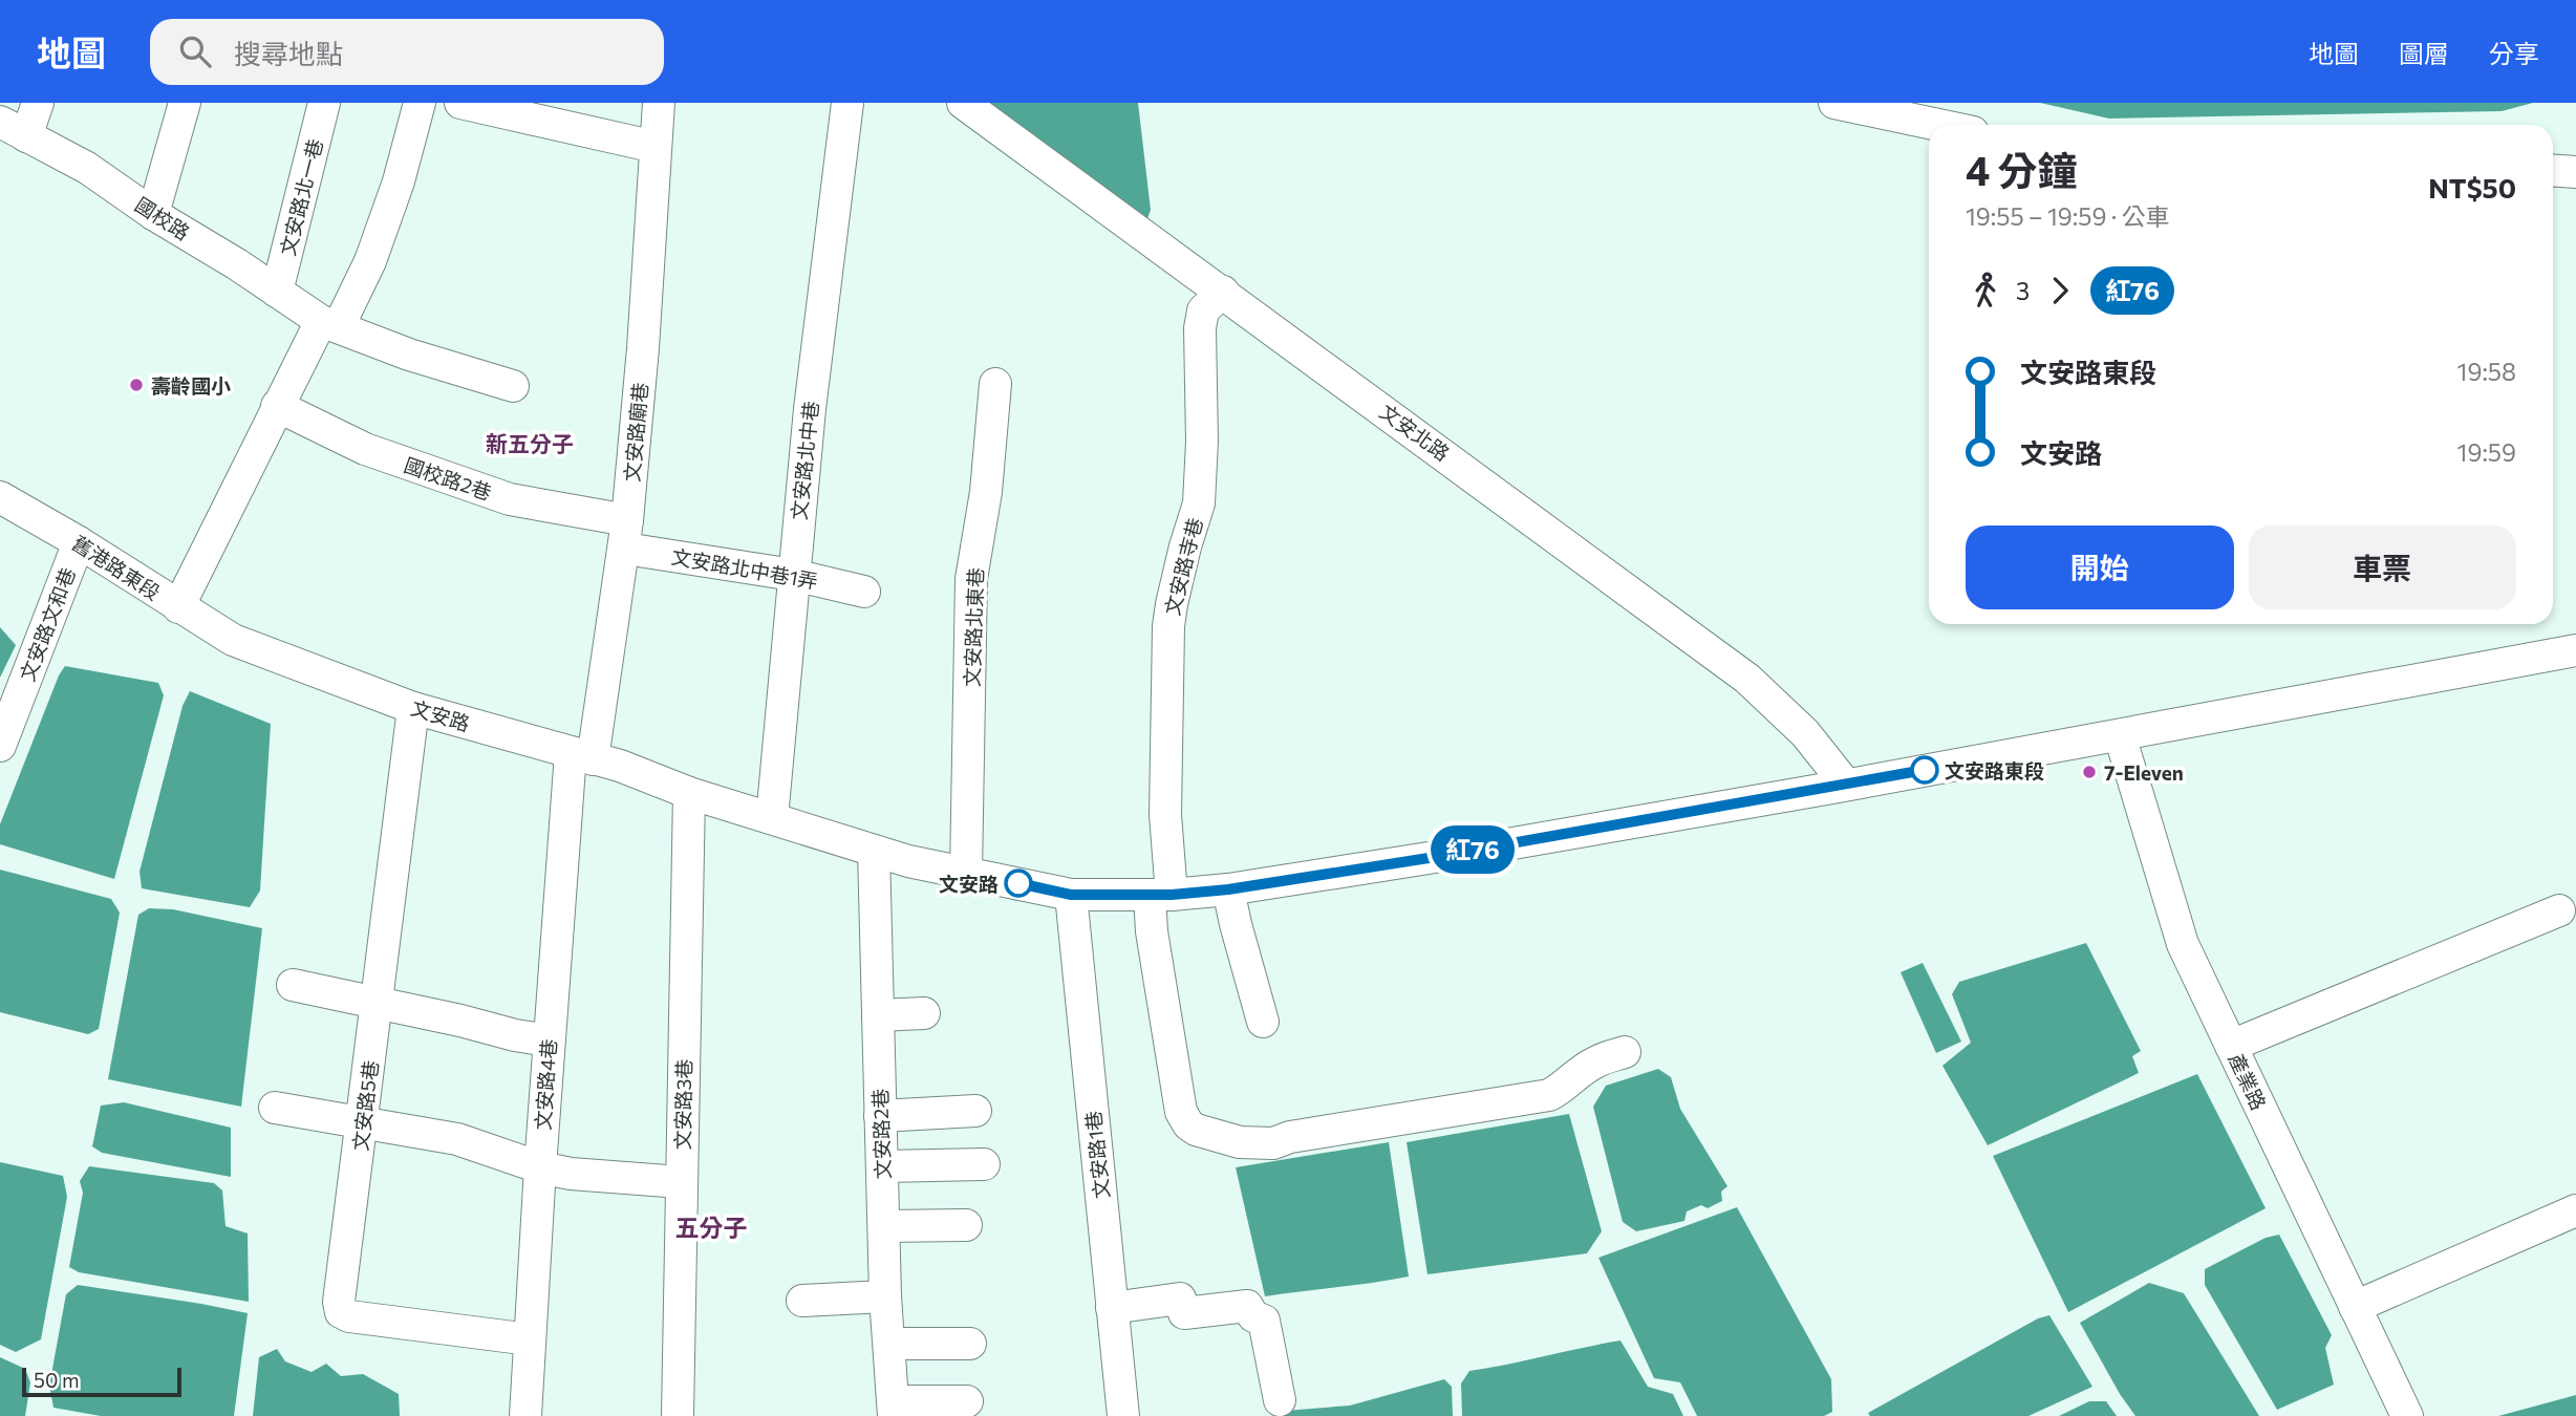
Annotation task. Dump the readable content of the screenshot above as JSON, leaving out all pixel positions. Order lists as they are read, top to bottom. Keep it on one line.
{"streets":{"street":["文安路北一巷","國校路","文安路廟巷","文安北路","文安路北中巷","國校路2巷","文安路寺巷","舊港路東段","文安路北中巷1弄","文安路文和巷","文安路北東巷","文安路","產業路","文安路4巷","文安路3巷","文安路5巷","文安路2巷","文安路1巷"]},"crossings":[["文安路北一巷","國校路"],["文安路廟巷","國校路2巷"],["文安路廟巷","文安路北中巷1弄"],["文安路廟巷","文安路"],["文安路廟巷","文安路4巷"],["文安北路","文安路寺巷"],["文安北路","文安路"],["文安路北中巷","文安路北中巷1弄"],["文安路北中巷","文安路"],["國校路2巷","文安路北中巷1弄"],["文安路寺巷","文安路"],["舊港路東段","文安路文和巷"],["舊港路東段","文安路"],["文安路北東巷","文安路"],["文安路","產業路"],["文安路","文安路4巷"],["文安路","文安路3巷"],["文安路","文安路5巷"],["文安路","文安路2巷"],["文安路","文安路1巷"],["文安路4巷","文安路5巷"]],"districts":["新五分子","五分子"],"places":["壽齡國小","文安路東段","7-Eleven","文安路"],"lines":["bus line 紅76"],"scale_bar":"50 m","page":{"header":"地圖","search":"搜尋地點","nav":["地圖","圖層","分享"],"on_map":"紅76","heading":["4 分鐘","19:55 – 19:59 · 公車","NT$50"],"legs":["3","紅76"],"list":[{"name":"文安路東段","value":"19:58"},{"name":"文安路","value":"19:59"}],"buttons":["開始","車票"],"scale":"50 m"}}
